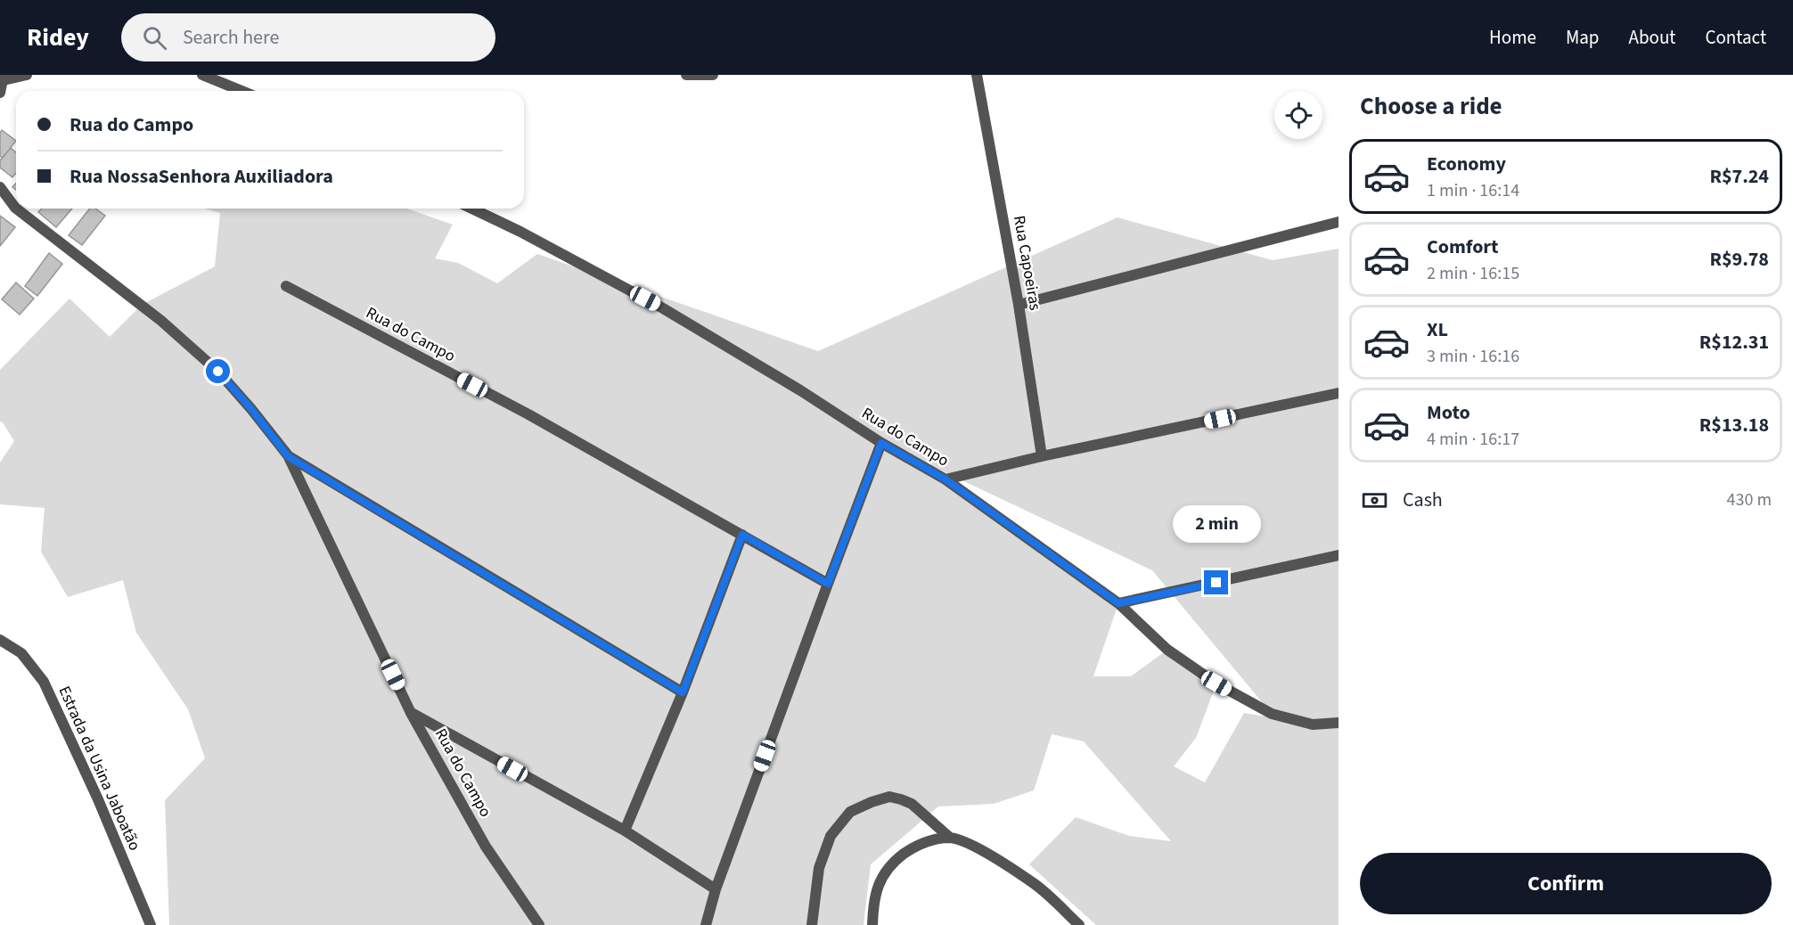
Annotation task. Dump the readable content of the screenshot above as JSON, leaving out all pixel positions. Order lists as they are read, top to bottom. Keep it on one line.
{"streets":{"street":["Rua Capoeiras","Rua do Campo","Estrada da Usina Jaboatão"]},"page":{"header":"Ridey","search":"Search here","nav":["Home","Map","About","Contact"],"heading":"Choose a ride","banner":["Rua do Campo","Rua NossaSenhora Auxiliadora"],"list":[{"name":"Economy","note":"1 min · 16:14","value":"R$7.24"},{"name":"Comfort","note":"2 min · 16:15","value":"R$9.78"},{"name":"XL","note":"3 min · 16:16","value":"R$12.31"},{"name":"Moto","note":"4 min · 16:17","value":"R$13.18"}],"pay":["Cash","430 m"],"bubble":"2 min","buttons":"Confirm"}}
